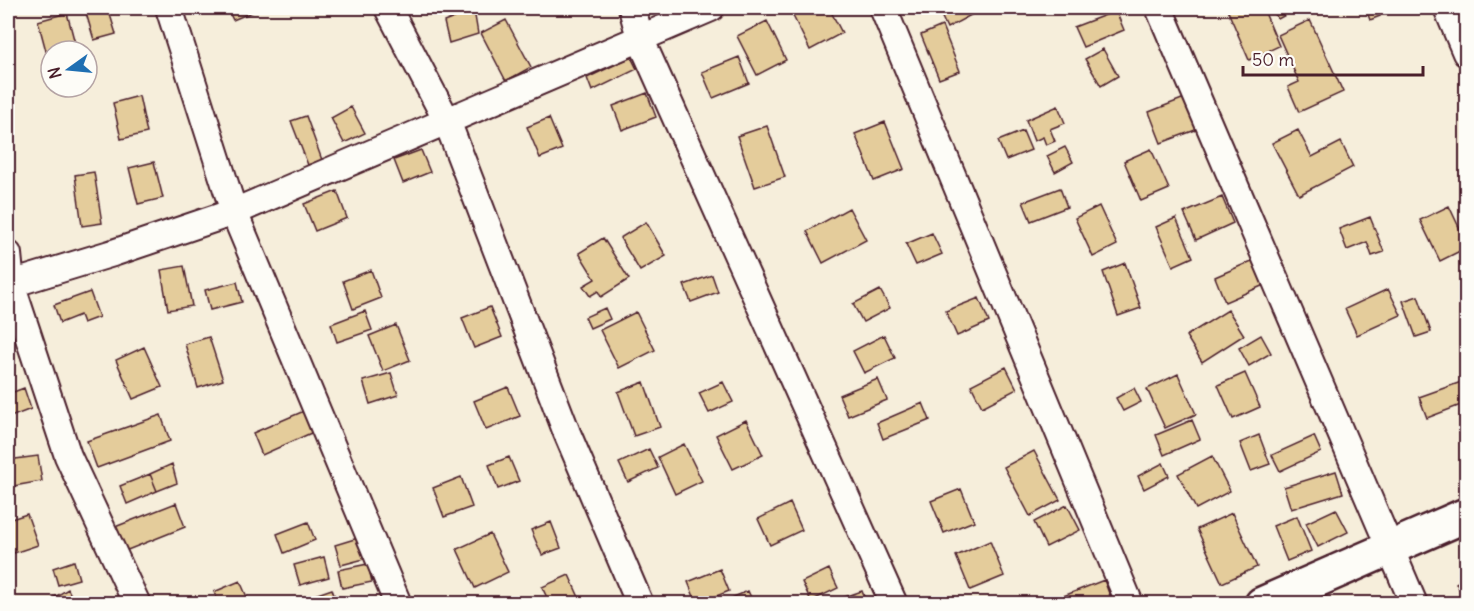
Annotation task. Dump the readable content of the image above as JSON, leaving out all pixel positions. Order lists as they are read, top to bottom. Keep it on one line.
{"scale_bar":"50 m","north":"left"}
